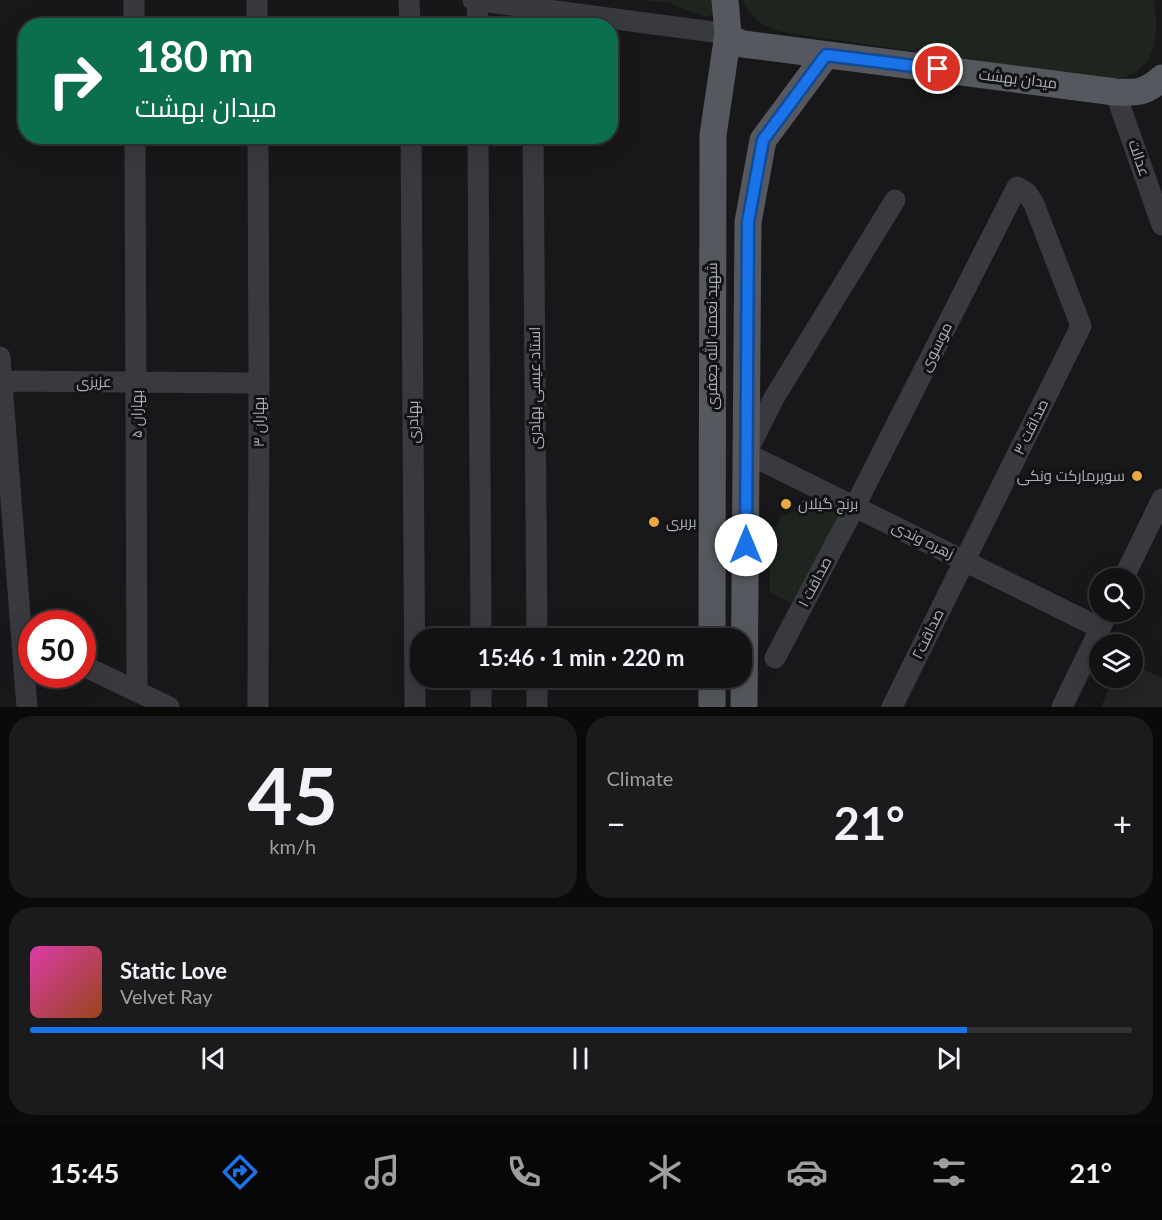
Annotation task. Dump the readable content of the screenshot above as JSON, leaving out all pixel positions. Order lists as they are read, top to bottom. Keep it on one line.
{"streets":{"main road":["میدان بهشت","شهید نعمت الله جعفری"],"street":["عدالت","موسوی","عزیزی","استاد عیسی بهادری","بهاران ۵","بهاران ۳","بهادری","صداقت ۳","زهره وندی","صداقت ۱","صداقت۲"]},"crossings":[["میدان بهشت","عدالت"],["میدان بهشت","شهید نعمت الله جعفری"],["موسوی","صداقت ۳"],["موسوی","زهره وندی"],["موسوی","صداقت ۱"],["عزیزی","بهاران ۵"],["عزیزی","بهاران ۳"],["صداقت ۳","زهره وندی"],["صداقت ۳","صداقت۲"],["زهره وندی","صداقت ۱"],["زهره وندی","صداقت۲"]],"places":["سوپرمارکت ونکی","برنج گیلان","بربری"],"page":{"turn":["180 m","میدان بهشت"],"limit":"50","trip":"15:46 · 1 min · 220 m","tile":[["45","km/h"],"Climate"],"heat":["−","21°","+"],"song":["Static Love","Velvet Ray"],"tabs":["15:45","21°"]}}
